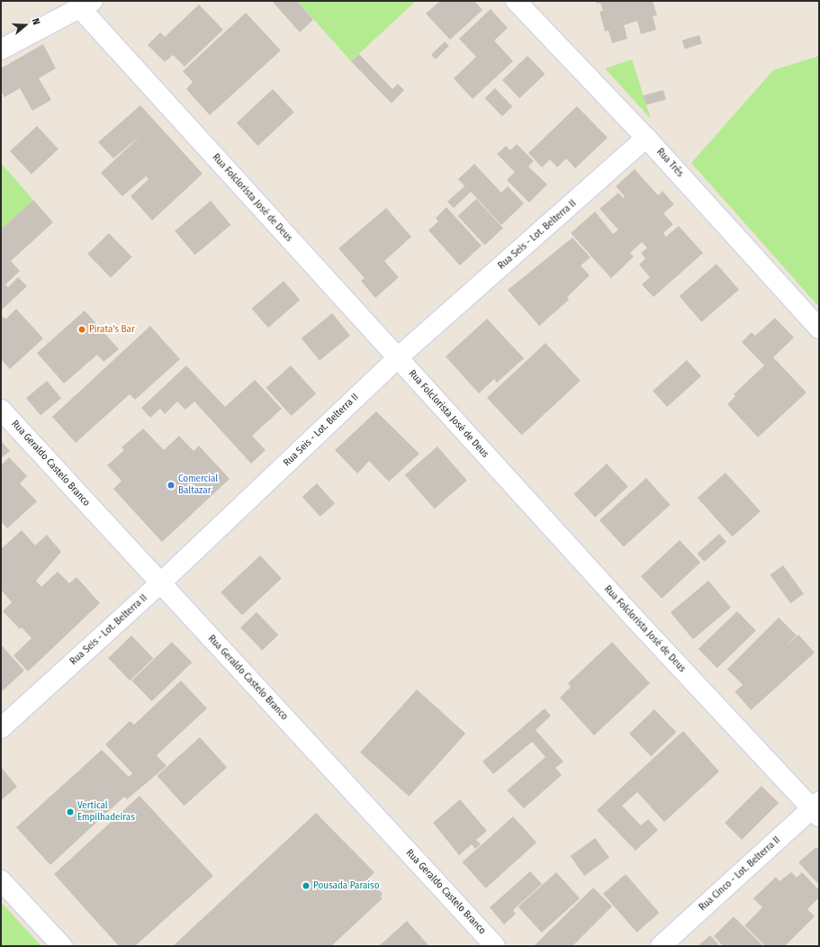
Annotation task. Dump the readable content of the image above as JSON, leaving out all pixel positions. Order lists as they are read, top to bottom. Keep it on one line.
{"streets":{"street":["Rua Três","Rua Folclorista José de Deus","Rua Seis - Lot. Belterra II","Rua Geraldo Castelo Branco","Rua Cinco - Lot. Belterra II"]},"crossings":[["Rua Três","Rua Seis - Lot. Belterra II"],["Rua Folclorista José de Deus","Rua Seis - Lot. Belterra II"],["Rua Folclorista José de Deus","Rua Cinco - Lot. Belterra II"],["Rua Seis - Lot. Belterra II","Rua Geraldo Castelo Branco"]],"places":["Pirata's Bar","Comercial Baltazar","Vertical Empilhadeiras","Pousada Paraíso"],"north":"right"}
